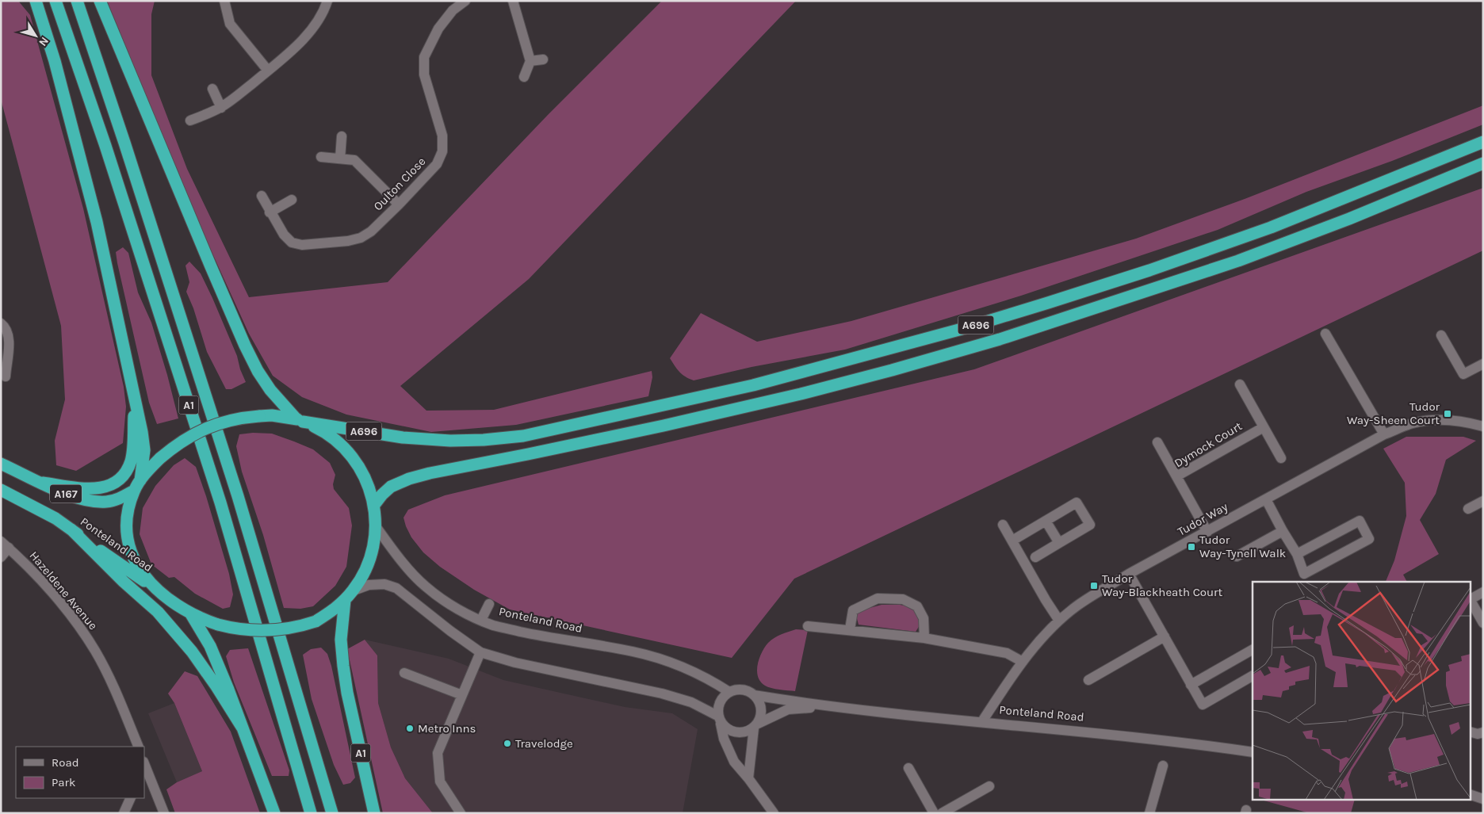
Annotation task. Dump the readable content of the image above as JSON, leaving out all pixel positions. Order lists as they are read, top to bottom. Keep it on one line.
{"streets":{"highway":["A696","A1","A167","Ponteland Road"],"street":["Oulton Close","Dymock Court","Tudor Way","Hazeldene Avenue"]},"crossings":[["Dymock Court","Tudor Way"],["Tudor Way","Ponteland Road"]],"places":{"transit":["Tudor Way-Sheen Court","Tudor Way-Tynell Walk","Tudor Way-Blackheath Court"],"other":["Metro Inns","Travelodge"]},"legend":["Road","Park"],"north":"bottom right"}
